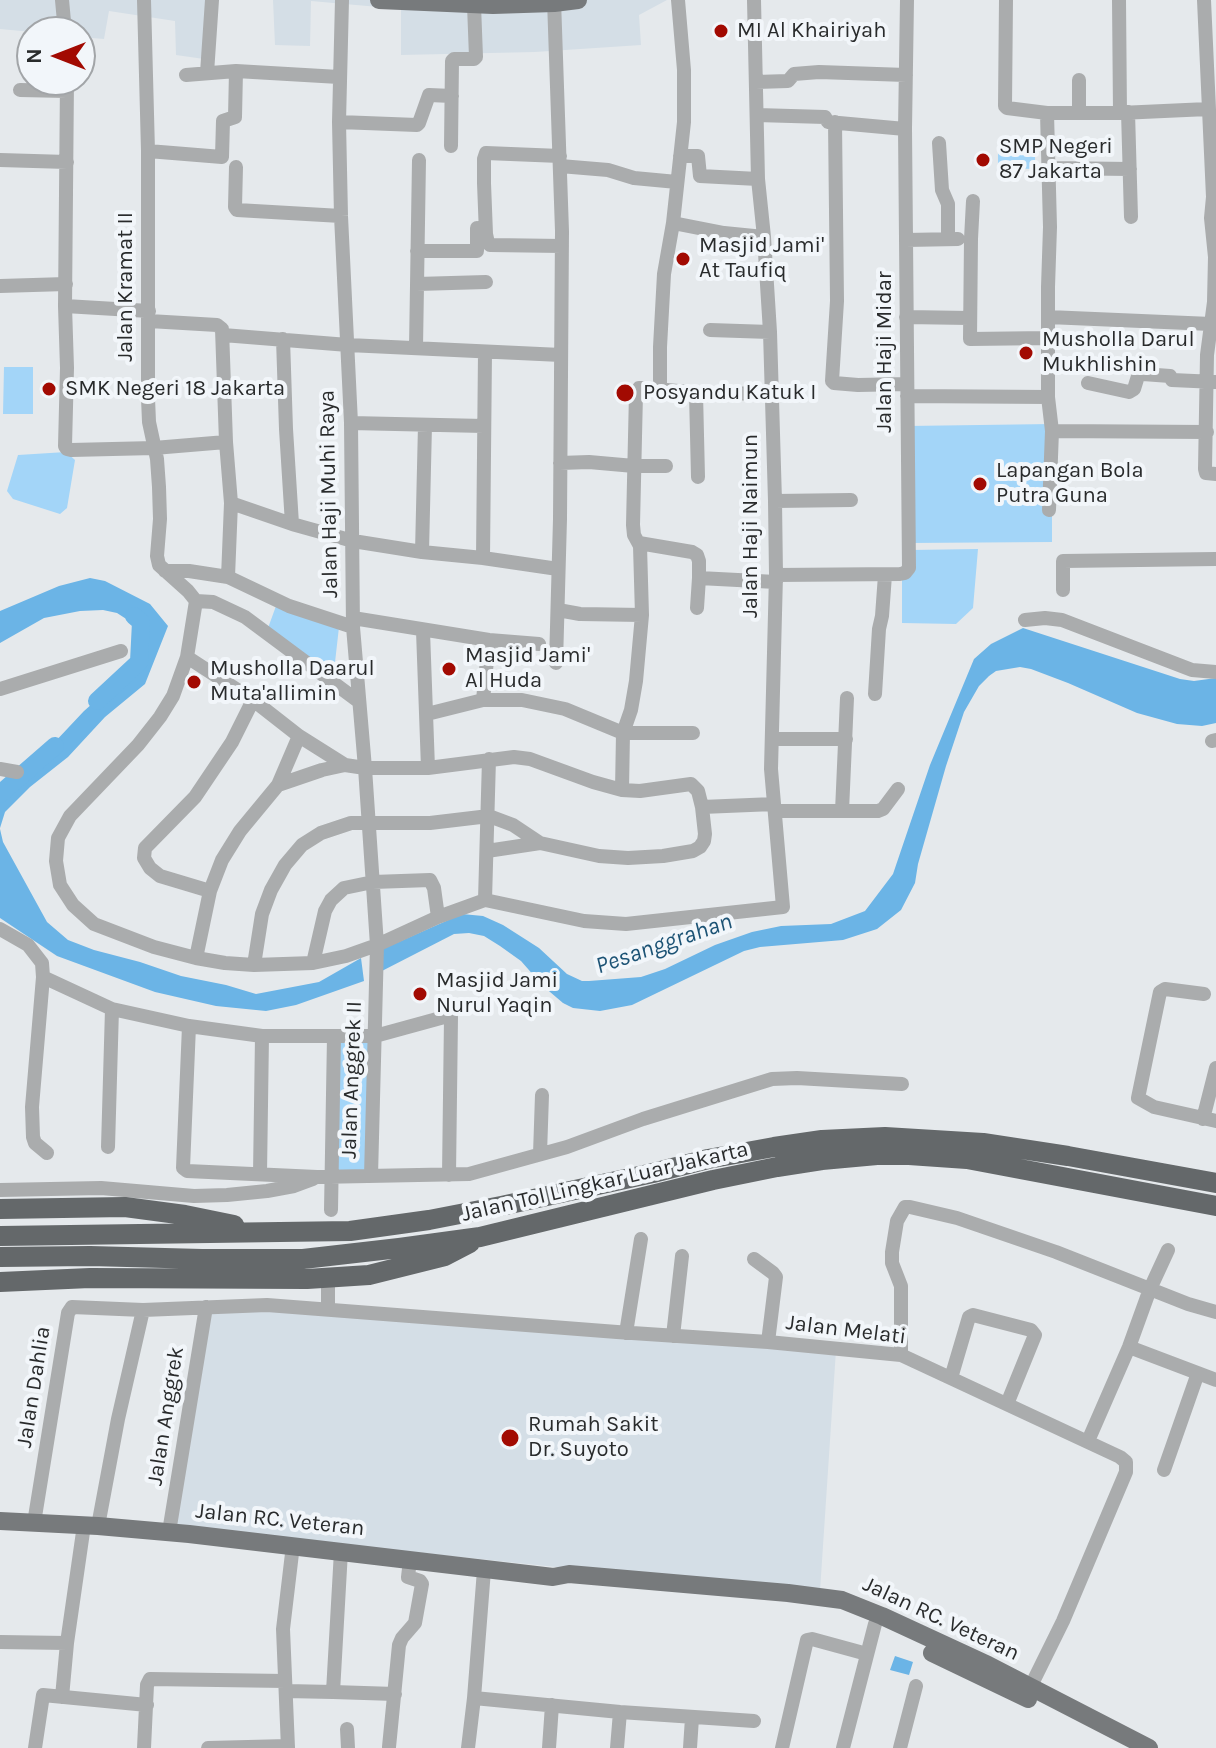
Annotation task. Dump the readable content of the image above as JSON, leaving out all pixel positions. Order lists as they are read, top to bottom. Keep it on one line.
{"streets":{"highway":["Jalan Tol Lingkar Luar Jakarta"],"main road":["Jalan RC. Veteran"],"street":["Jalan Kramat II","Jalan Haji Midar","Jalan Haji Muhi Raya","Jalan Haji Naimun","Jalan Anggrek II","Jalan Melati","Jalan Dahlia","Jalan Anggrek"]},"crossings":[["Jalan Haji Muhi Raya","Jalan Anggrek II"],["Jalan Melati","Jalan Dahlia"],["Jalan Melati","Jalan Anggrek"],["Jalan Melati","Jalan RC. Veteran"],["Jalan Dahlia","Jalan RC. Veteran"],["Jalan Anggrek","Jalan RC. Veteran"]],"water":["Pesanggrahan"],"places":["MI Al Khairiyah","SMP Negeri 87 Jakarta","Masjid Jami' At Taufiq","Musholla Darul Mukhlishin","SMK Negeri 18 Jakarta","Posyandu Katuk I","Lapangan Bola Putra Guna","Masjid Jami' Al Huda","Musholla Daarul Muta'allimin","Masjid Jami Nurul Yaqin","Rumah Sakit Dr. Suyoto"],"north":"left"}
